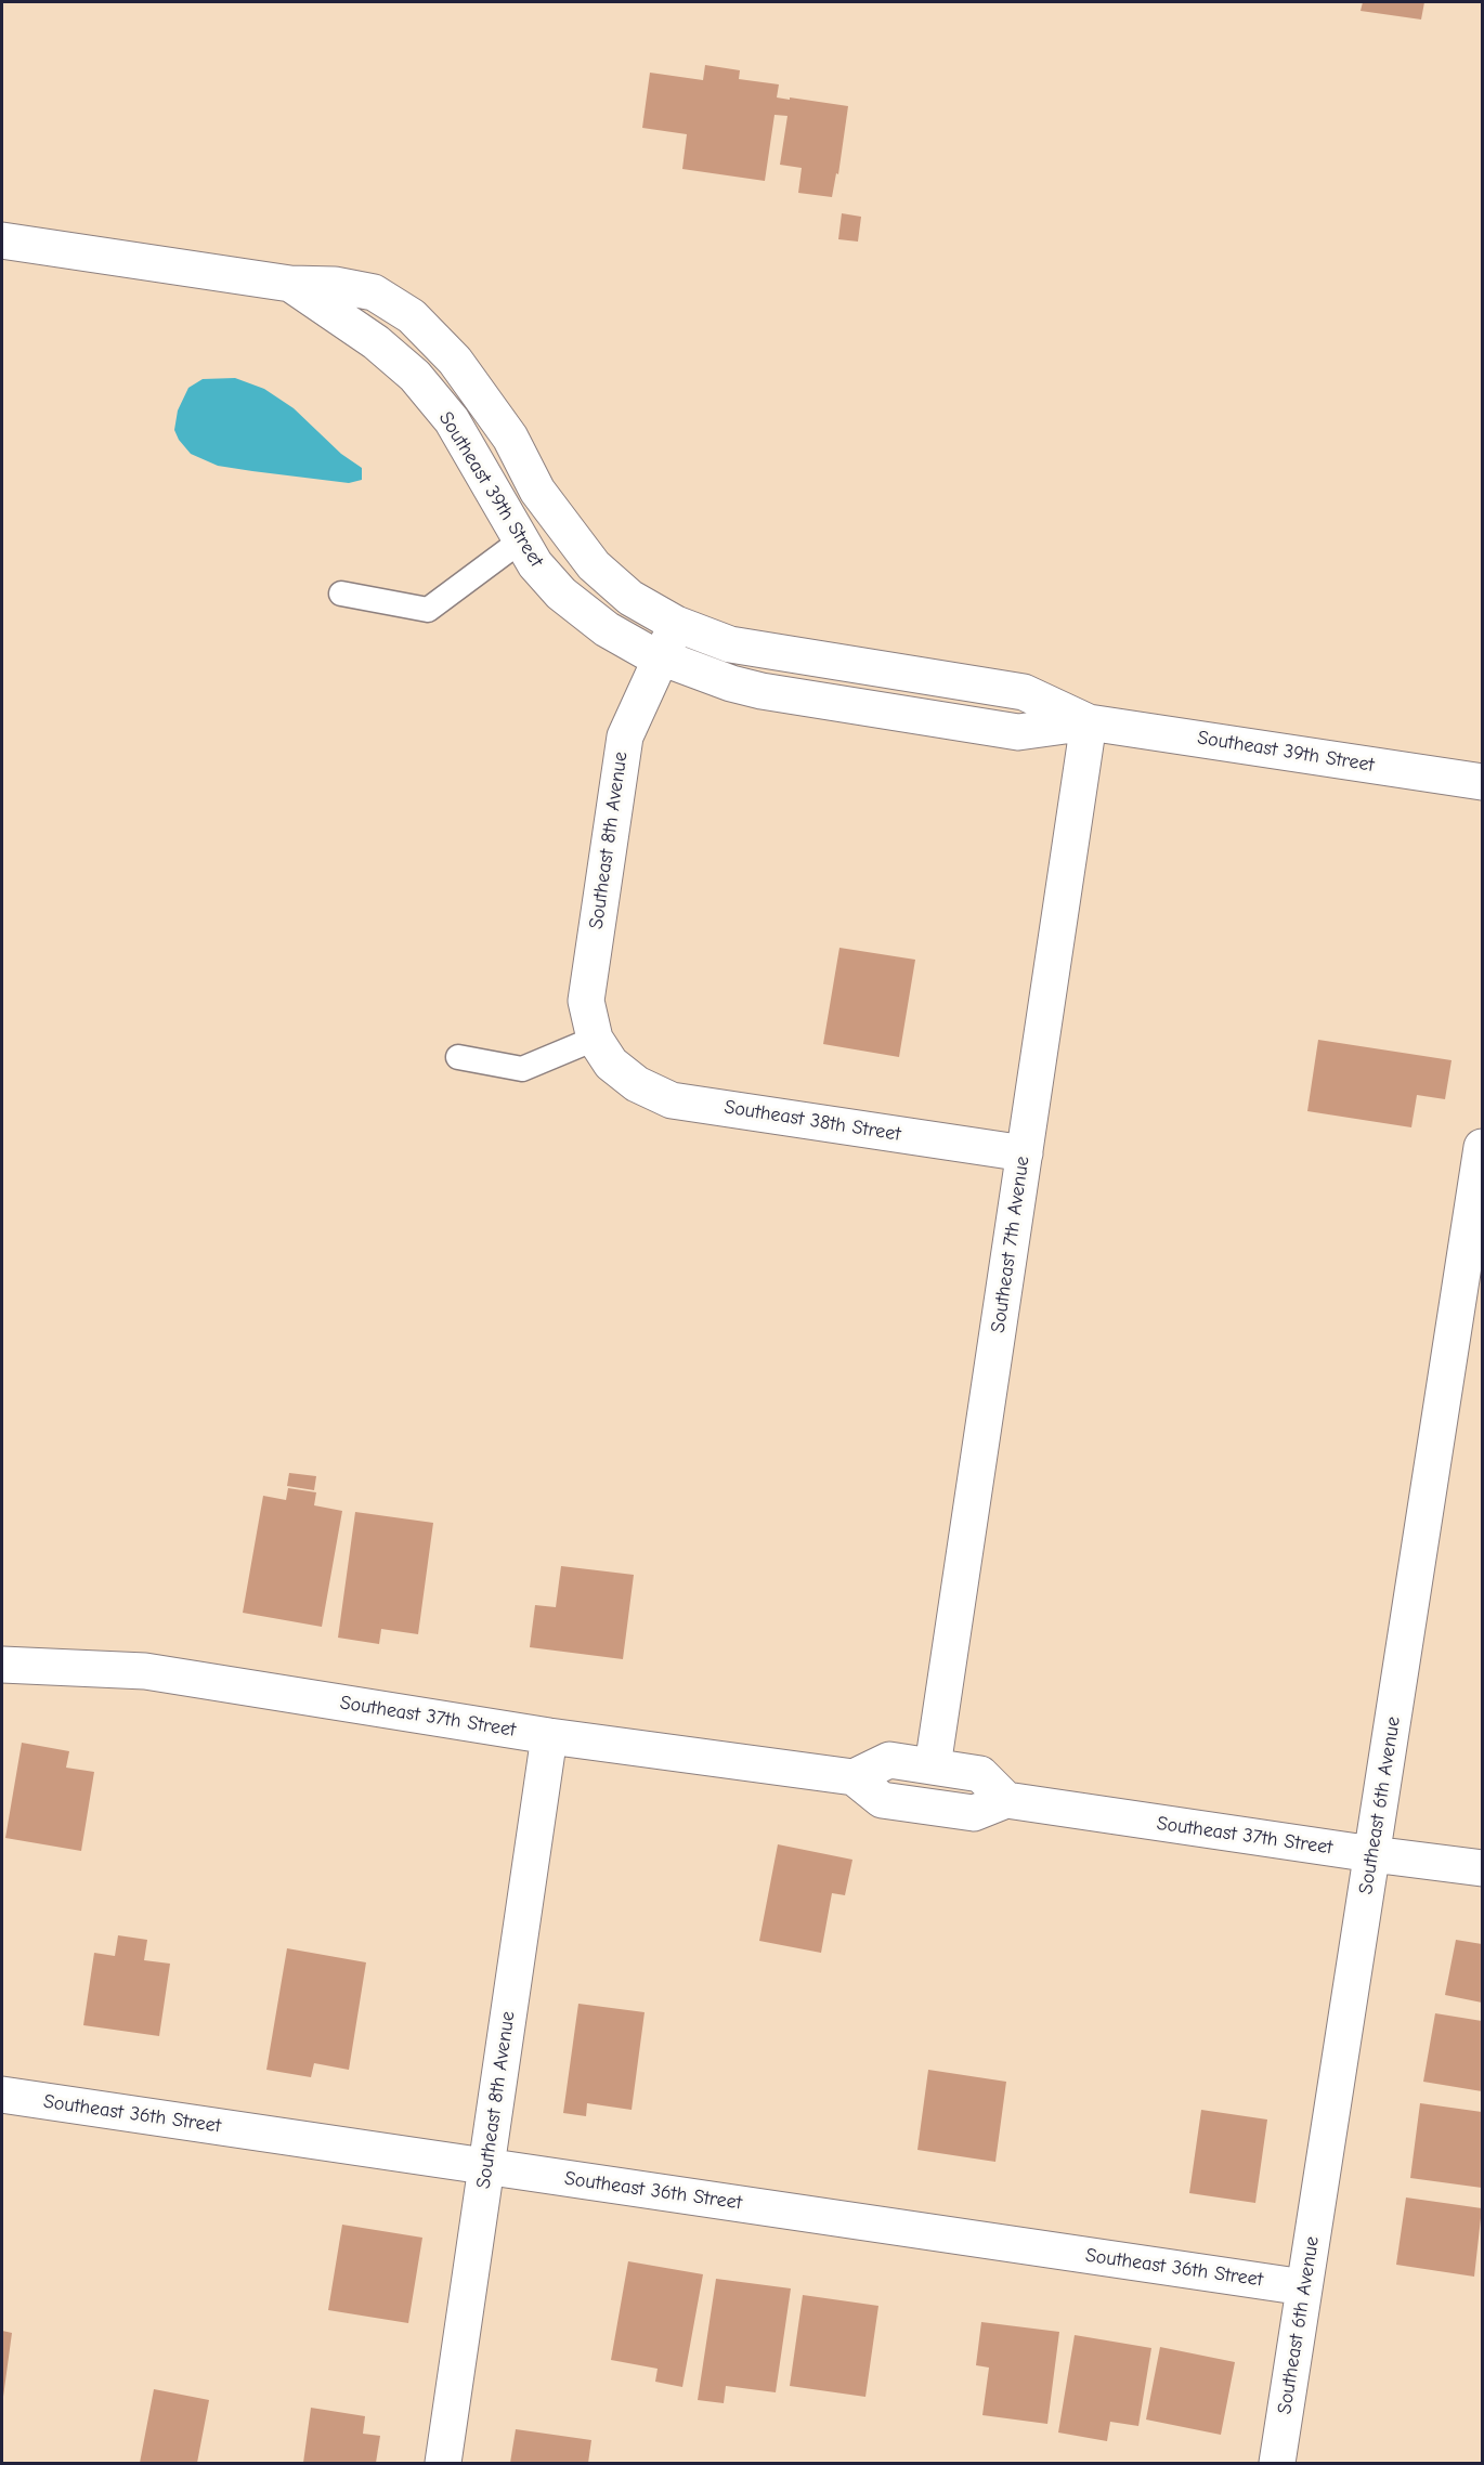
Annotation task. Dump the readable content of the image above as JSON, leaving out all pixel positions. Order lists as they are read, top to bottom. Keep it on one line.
{"streets":{"street":["Southeast 39th Street","Southeast 8th Avenue","Southeast 38th Street","Southeast 7th Avenue","Southeast 37th Street","Southeast 6th Avenue","Southeast 36th Street"]},"crossings":[["Southeast 39th Street","Southeast 8th Avenue"],["Southeast 39th Street","Southeast 7th Avenue"],["Southeast 8th Avenue","Southeast 38th Street"],["Southeast 8th Avenue","Southeast 37th Street"],["Southeast 8th Avenue","Southeast 36th Street"],["Southeast 38th Street","Southeast 7th Avenue"],["Southeast 37th Street","Southeast 6th Avenue"],["Southeast 6th Avenue","Southeast 36th Street"]]}
